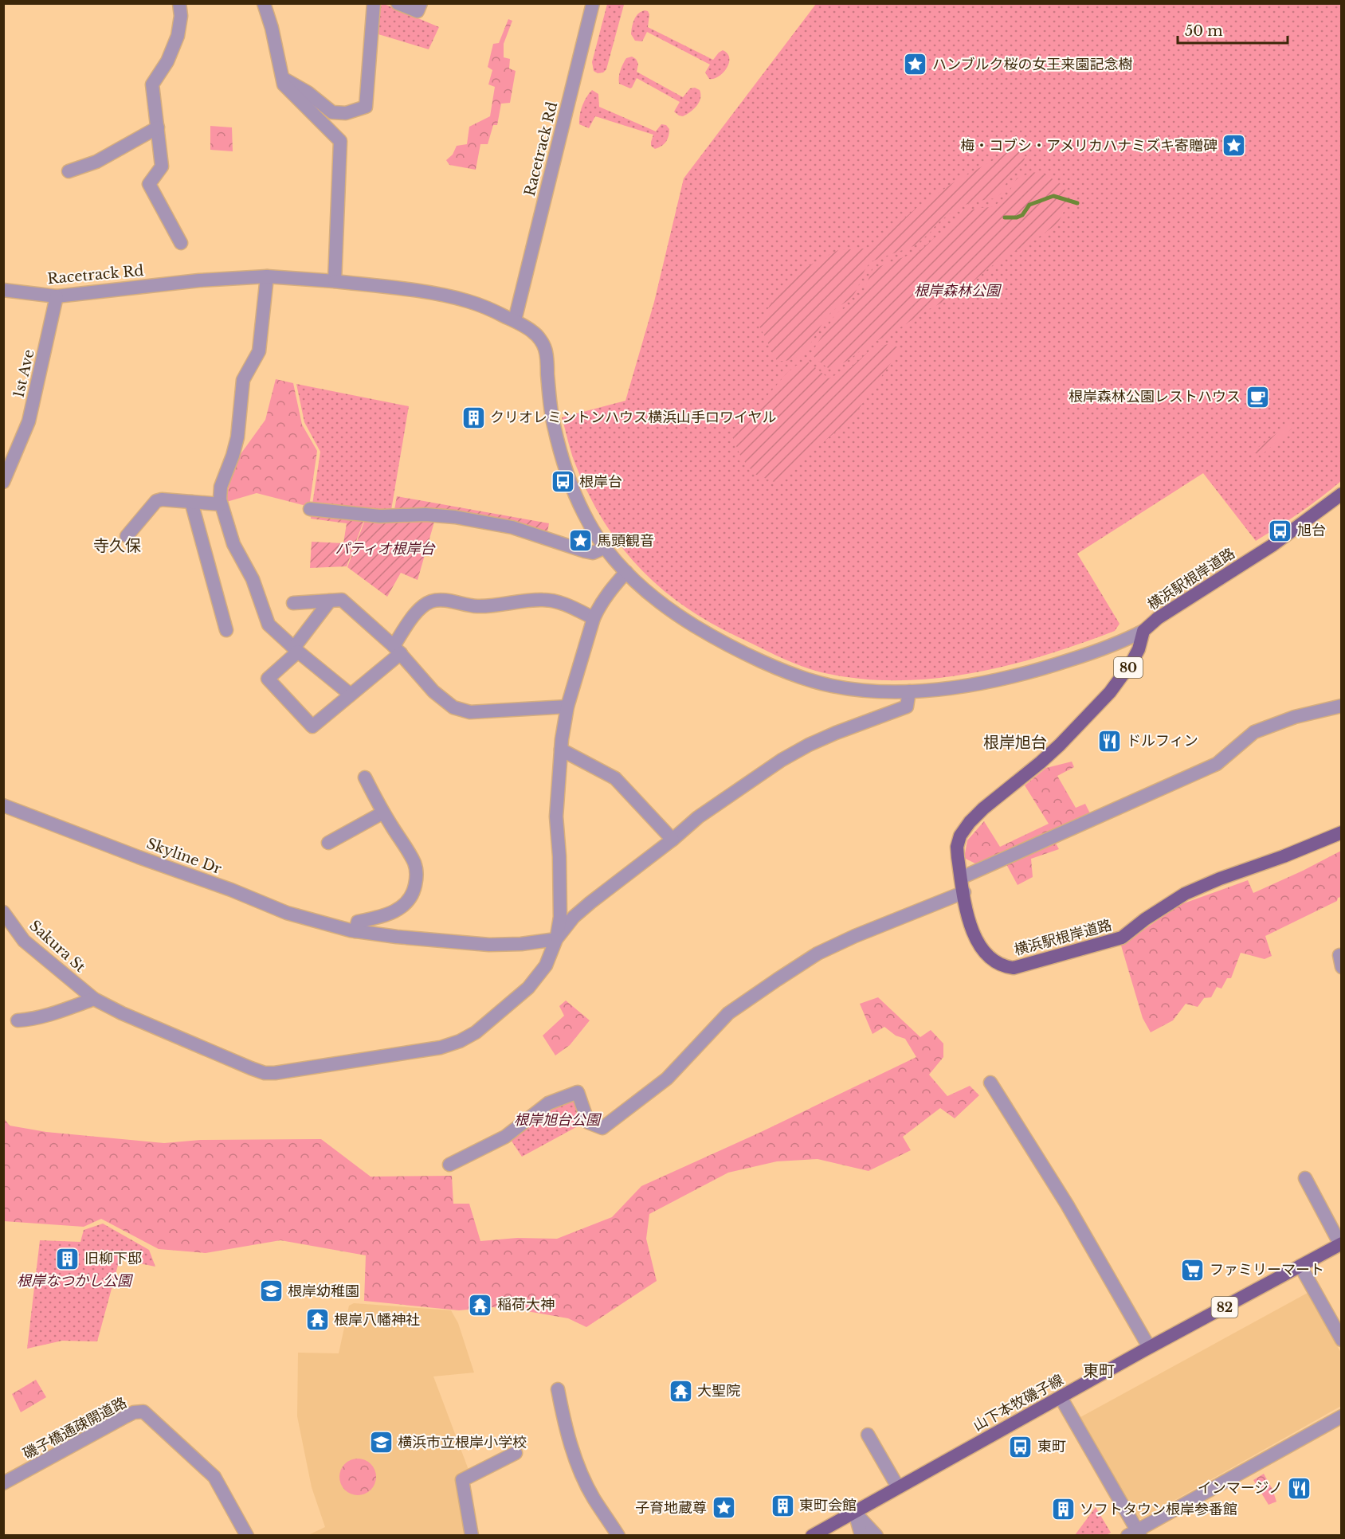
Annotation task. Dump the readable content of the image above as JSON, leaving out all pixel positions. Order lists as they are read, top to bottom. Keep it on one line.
{"streets":{"main road":["横浜駅根岸道路","80","82","山下本牧磯子線"],"street":["Racetrack Rd","1st Ave","Skyline Dr","Sakura St","磯子橋通疎開道路"]},"crossings":[["Racetrack Rd","1st Ave"],["Racetrack Rd","横浜駅根岸道路"],["Skyline Dr","Sakura St"]],"districts":["寺久保","根岸旭台","東町"],"parks":["根岸森林公園","パティオ根岸台","根岸旭台公園","根岸なつかし公園"],"places":{"place":["ハンブルク桜の女王来園記念樹","梅・コブシ・アメリカハナミズキ寄贈碑","馬頭観音","子育地蔵尊"],"cafe":["根岸森林公園レストハウス"],"building":["クリオレミントンハウス横浜山手ロワイヤル","旧柳下邸","東町会館","ソフトタウン根岸参番館"],"bus stop":["根岸台","旭台","東町"],"restaurant":["ドルフィン","インマージノ"],"supermarket":["ファミリーマート"],"school or university":["根岸幼稚園","横浜市立根岸小学校"],"temple":["稲荷大神","根岸八幡神社","大聖院"]},"scale_bar":"50 m"}
